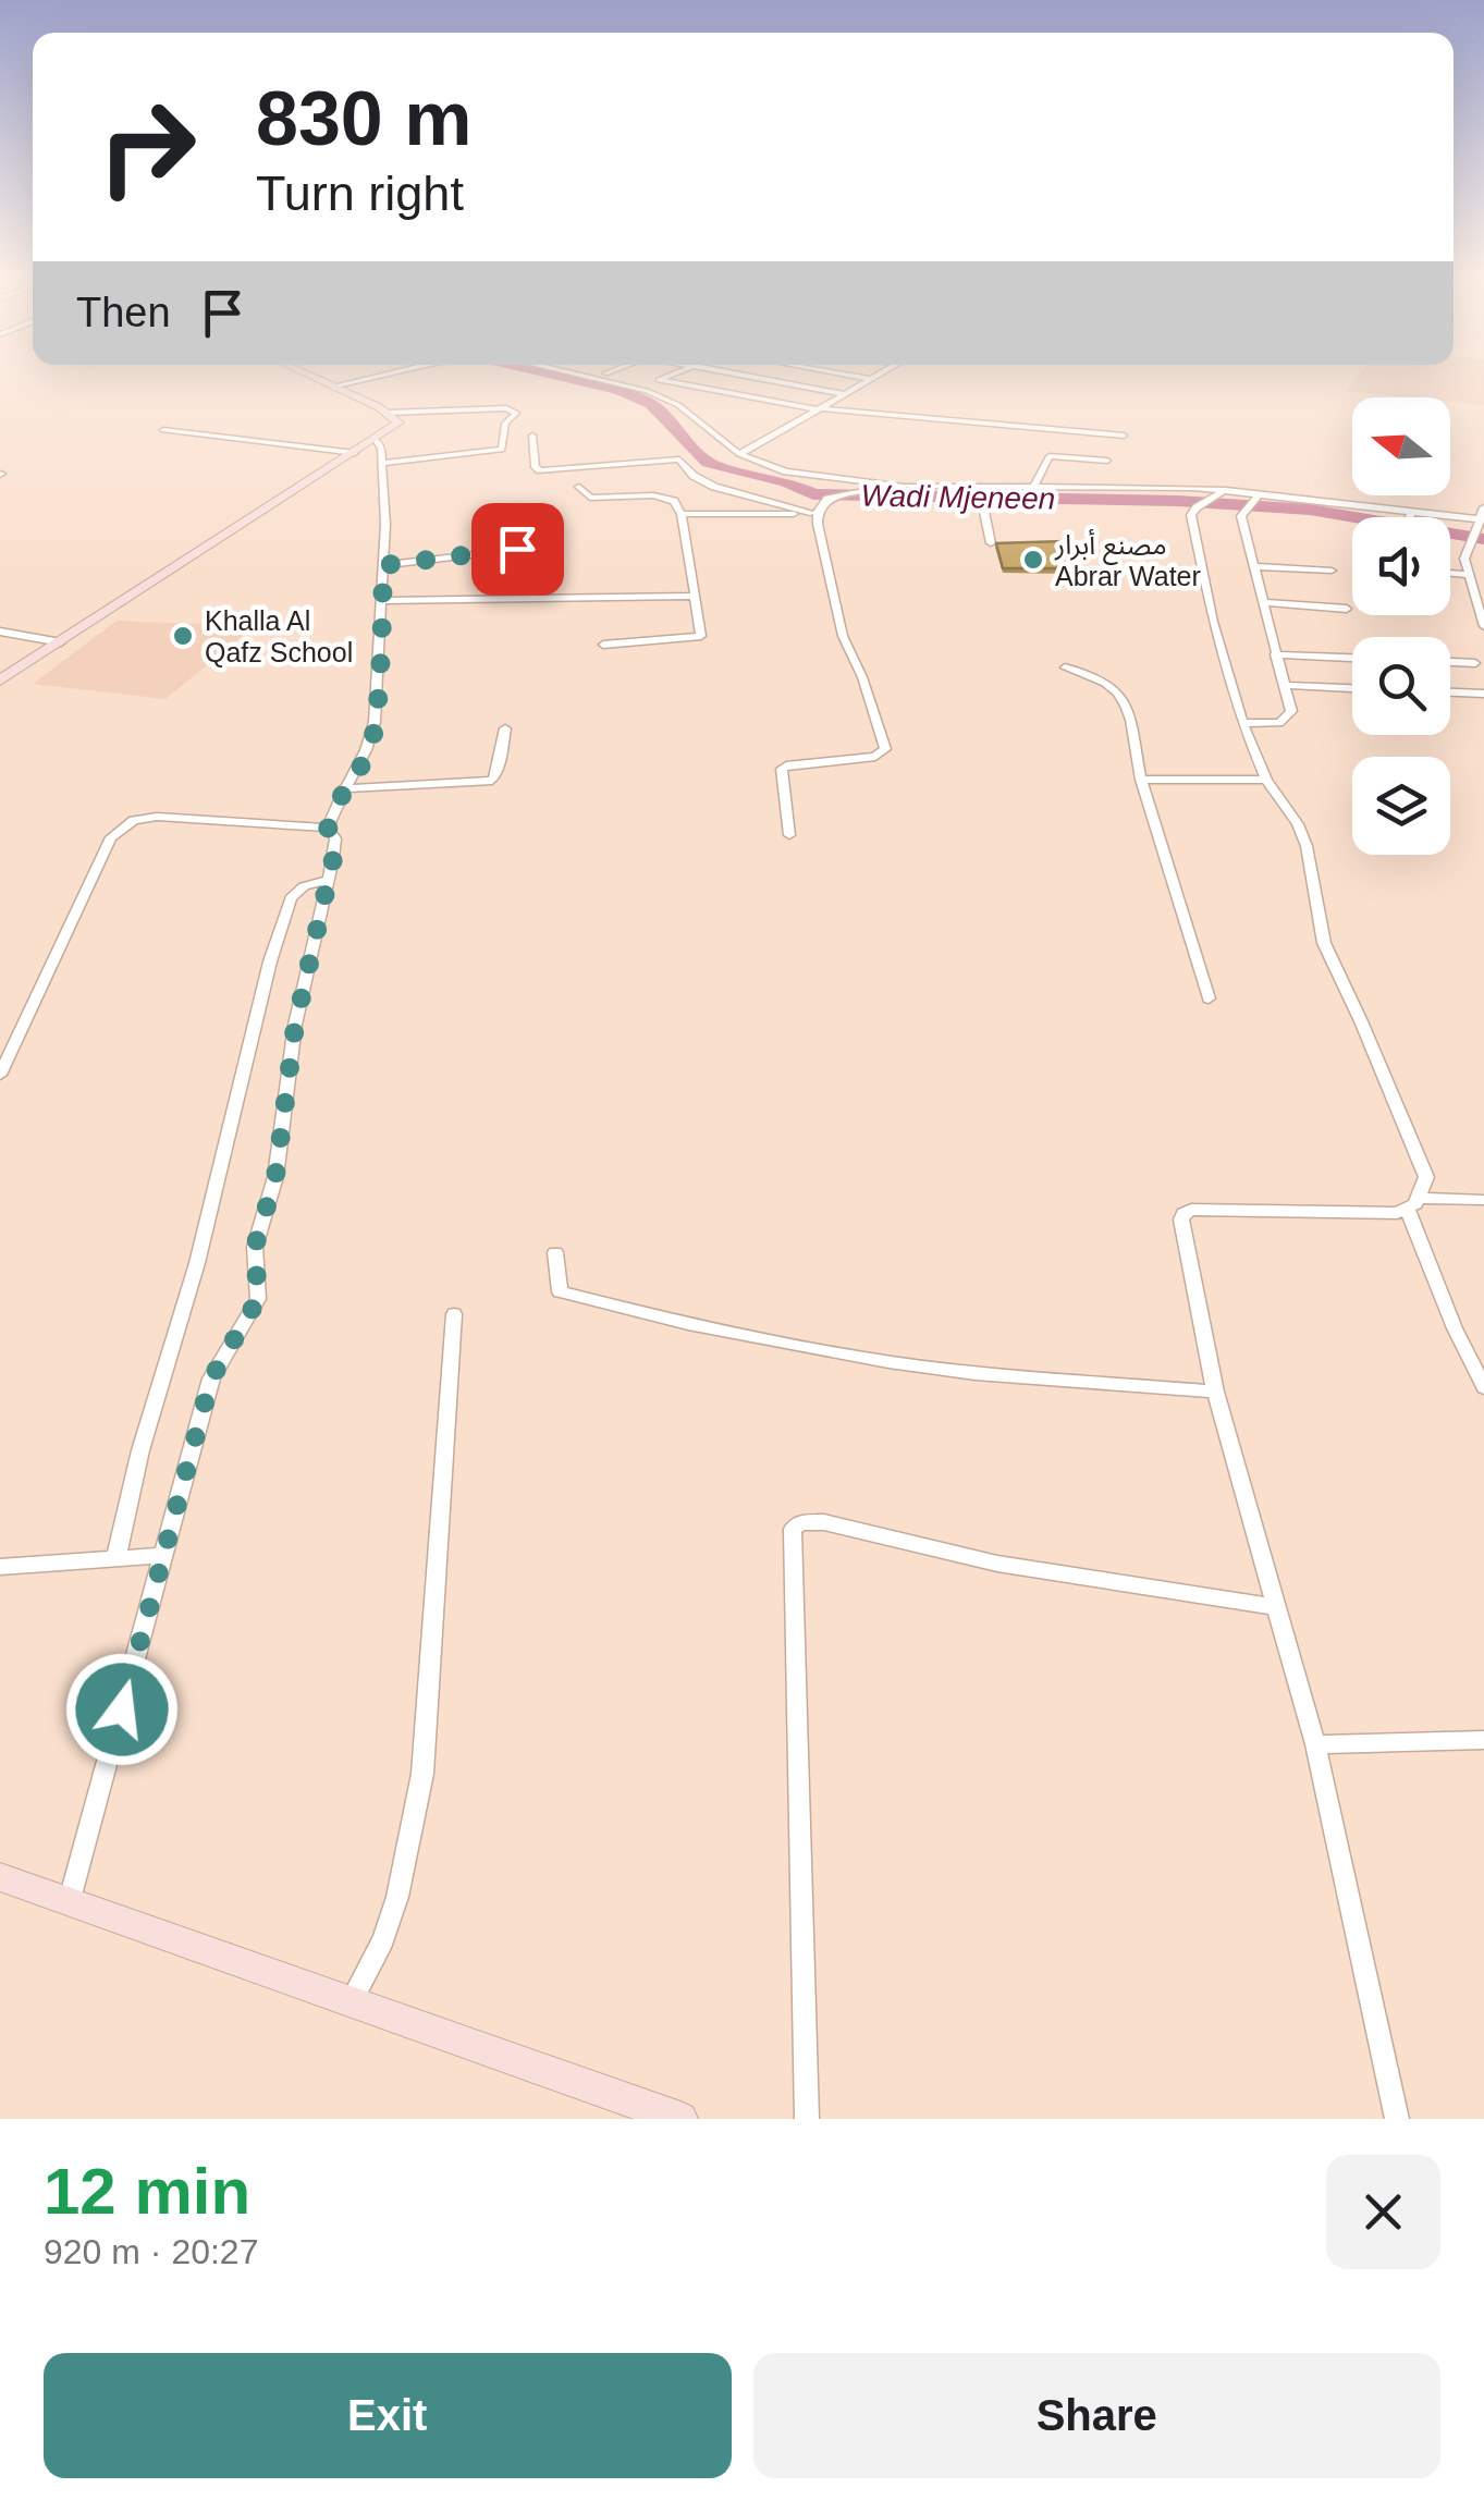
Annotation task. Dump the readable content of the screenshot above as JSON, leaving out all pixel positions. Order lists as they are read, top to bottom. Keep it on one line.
{"water":["Wadi Mjeneen"],"places":["مصنع أبرار Abrar Water","Khalla Al Qafz School"],"north":"left","page":{"turn":["830 m","Turn right"],"then":"Then","heading":["12 min","920 m · 20:27"],"buttons":["Exit","Share"]}}
